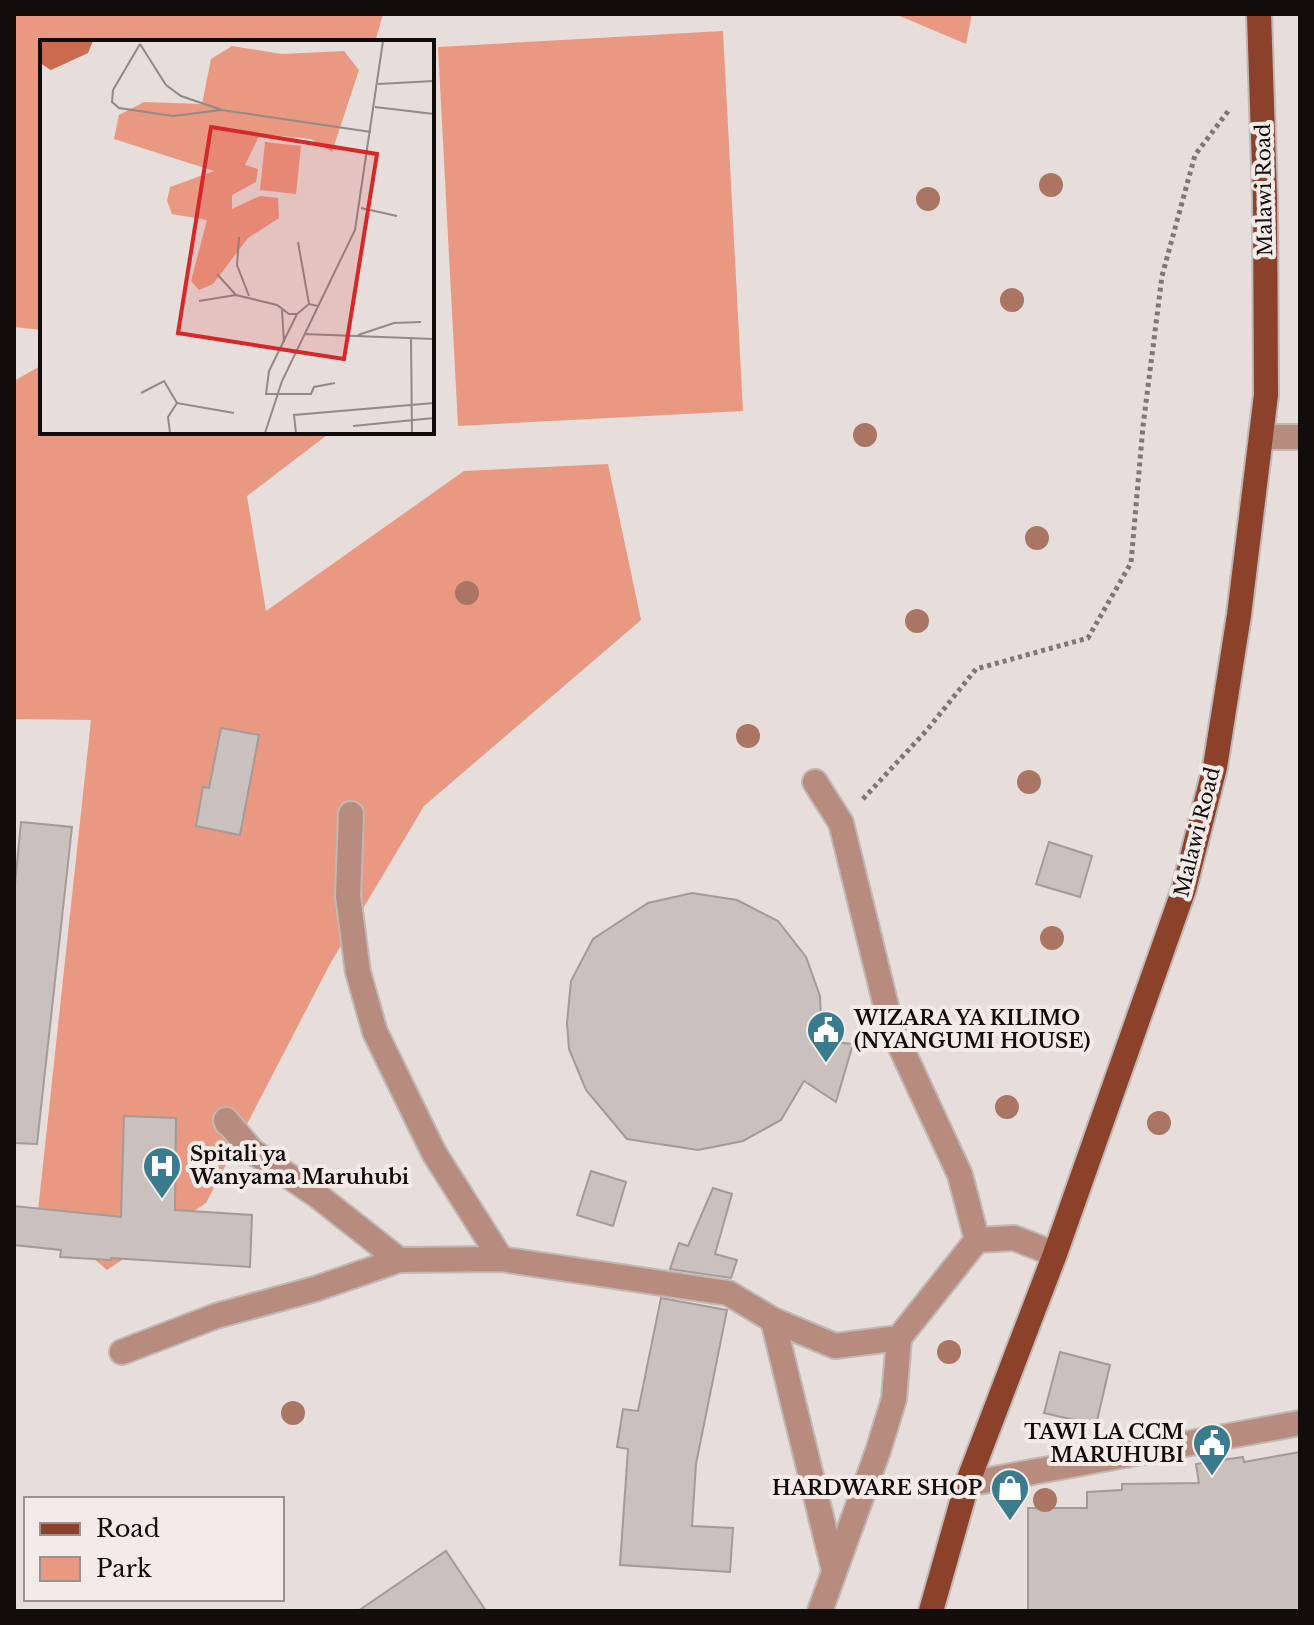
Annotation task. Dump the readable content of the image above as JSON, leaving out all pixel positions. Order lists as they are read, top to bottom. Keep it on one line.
{"streets":{"main road":["Malawi Road"]},"places":{"public building":["WIZARA YA KILIMO (NYANGUMI HOUSE)","TAWI LA CCM MARUHUBI"],"hospital":["Spitali ya Wanyama Maruhubi"],"shop":["HARDWARE SHOP"]},"legend":["Road","Park"]}
